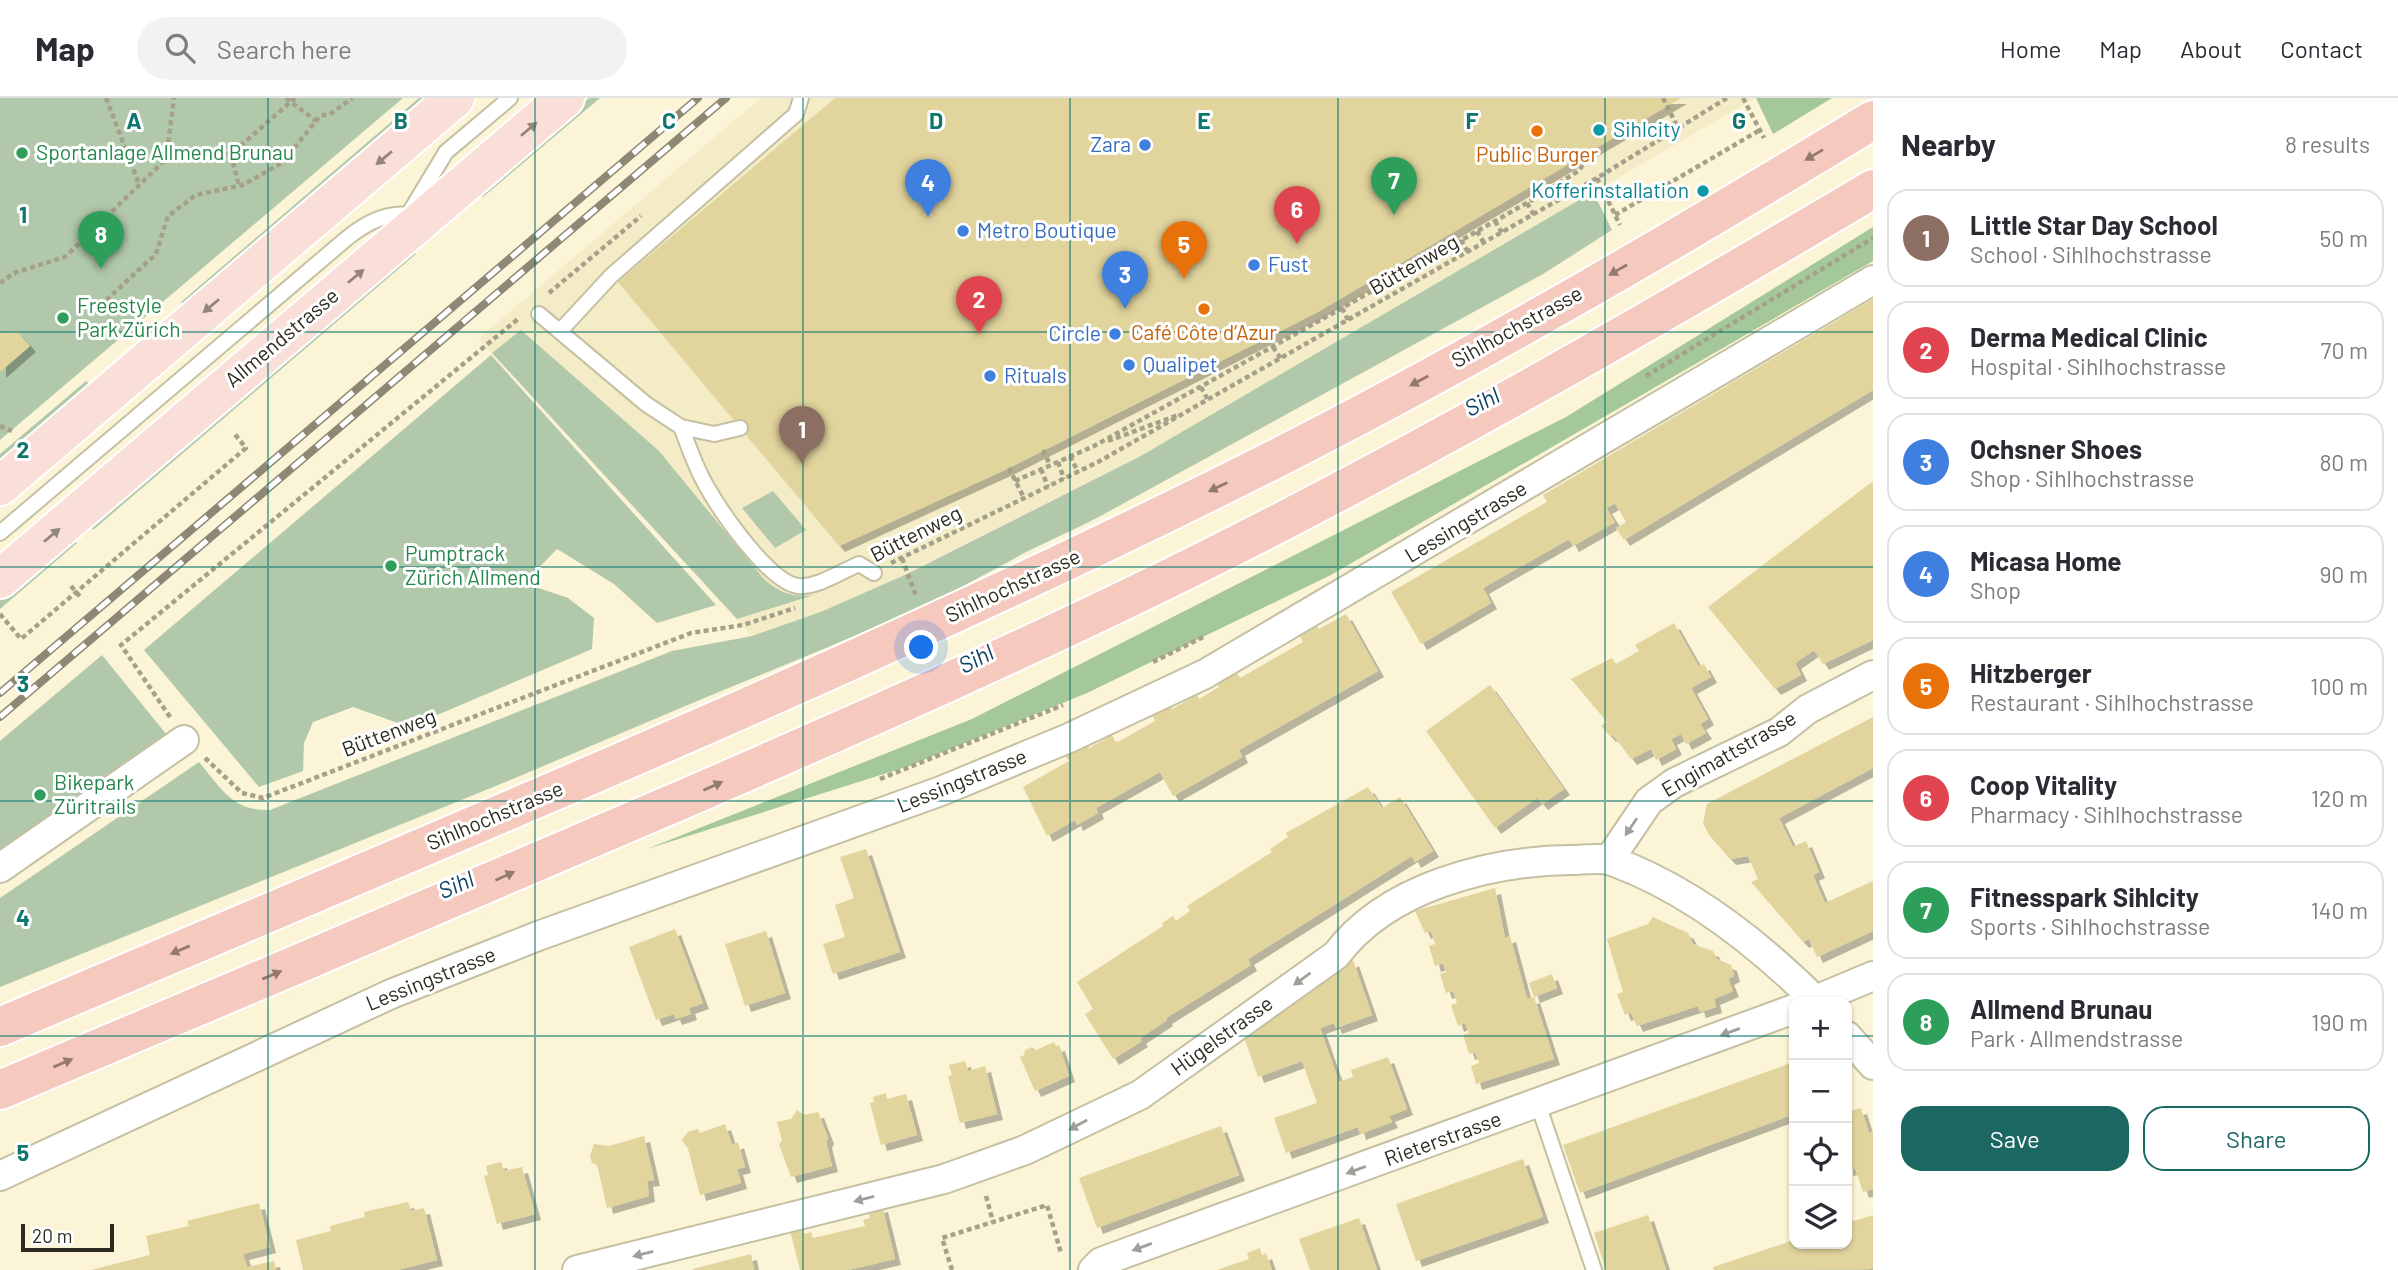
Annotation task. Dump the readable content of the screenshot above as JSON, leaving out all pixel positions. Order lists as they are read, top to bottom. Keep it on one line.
{"streets":{"highway":["Sihlhochstrasse"],"main road":["Allmendstrasse"],"street":["Lessingstrasse","Engimattstrasse","Hügelstrasse","Rieterstrasse"],"path":["Büttenweg"]},"crossings":[["Engimattstrasse","Hügelstrasse"]],"one_way":["Engimattstrasse","Hügelstrasse","Rieterstrasse"],"water":["Sihl"],"places":["Sihlcity","Public Burger","Zara","Sportanlage Allmend Brunau","Kofferinstallation","Metro Boutique","Fust","Café Côte d’Azur","Freestyle Park Zürich","Circle","Qualipet","Rituals","Pumptrack Zürich Allmend","Bikepark Züritrails"],"scale_bar":"20 m","page":{"header":"Map","search":"Search here","nav":["Home","Map","About","Contact"],"heading":["Nearby","8 results"],"pins":["7","4","6","8","5","3","2","1"],"list":[{"mark":"1","name":"Little Star Day School","note":"School · Sihlhochstrasse","value":"50 m"},{"mark":"2","name":"Derma Medical Clinic","note":"Hospital · Sihlhochstrasse","value":"70 m"},{"mark":"3","name":"Ochsner Shoes","note":"Shop · Sihlhochstrasse","value":"80 m"},{"mark":"4","name":"Micasa Home","note":"Shop","value":"90 m"},{"mark":"5","name":"Hitzberger","note":"Restaurant · Sihlhochstrasse","value":"100 m"},{"mark":"6","name":"Coop Vitality","note":"Pharmacy · Sihlhochstrasse","value":"120 m"},{"mark":"7","name":"Fitnesspark Sihlcity","note":"Sports · Sihlhochstrasse","value":"140 m"},{"mark":"8","name":"Allmend Brunau","note":"Park · Allmendstrasse","value":"190 m"}],"map_buttons":["+","−"],"buttons":["Save","Share"],"scale":"20 m"},"grid":{"columns":["A","B","C","D","E","F","G"],"rows":["1","2","3","4","5"]}}
